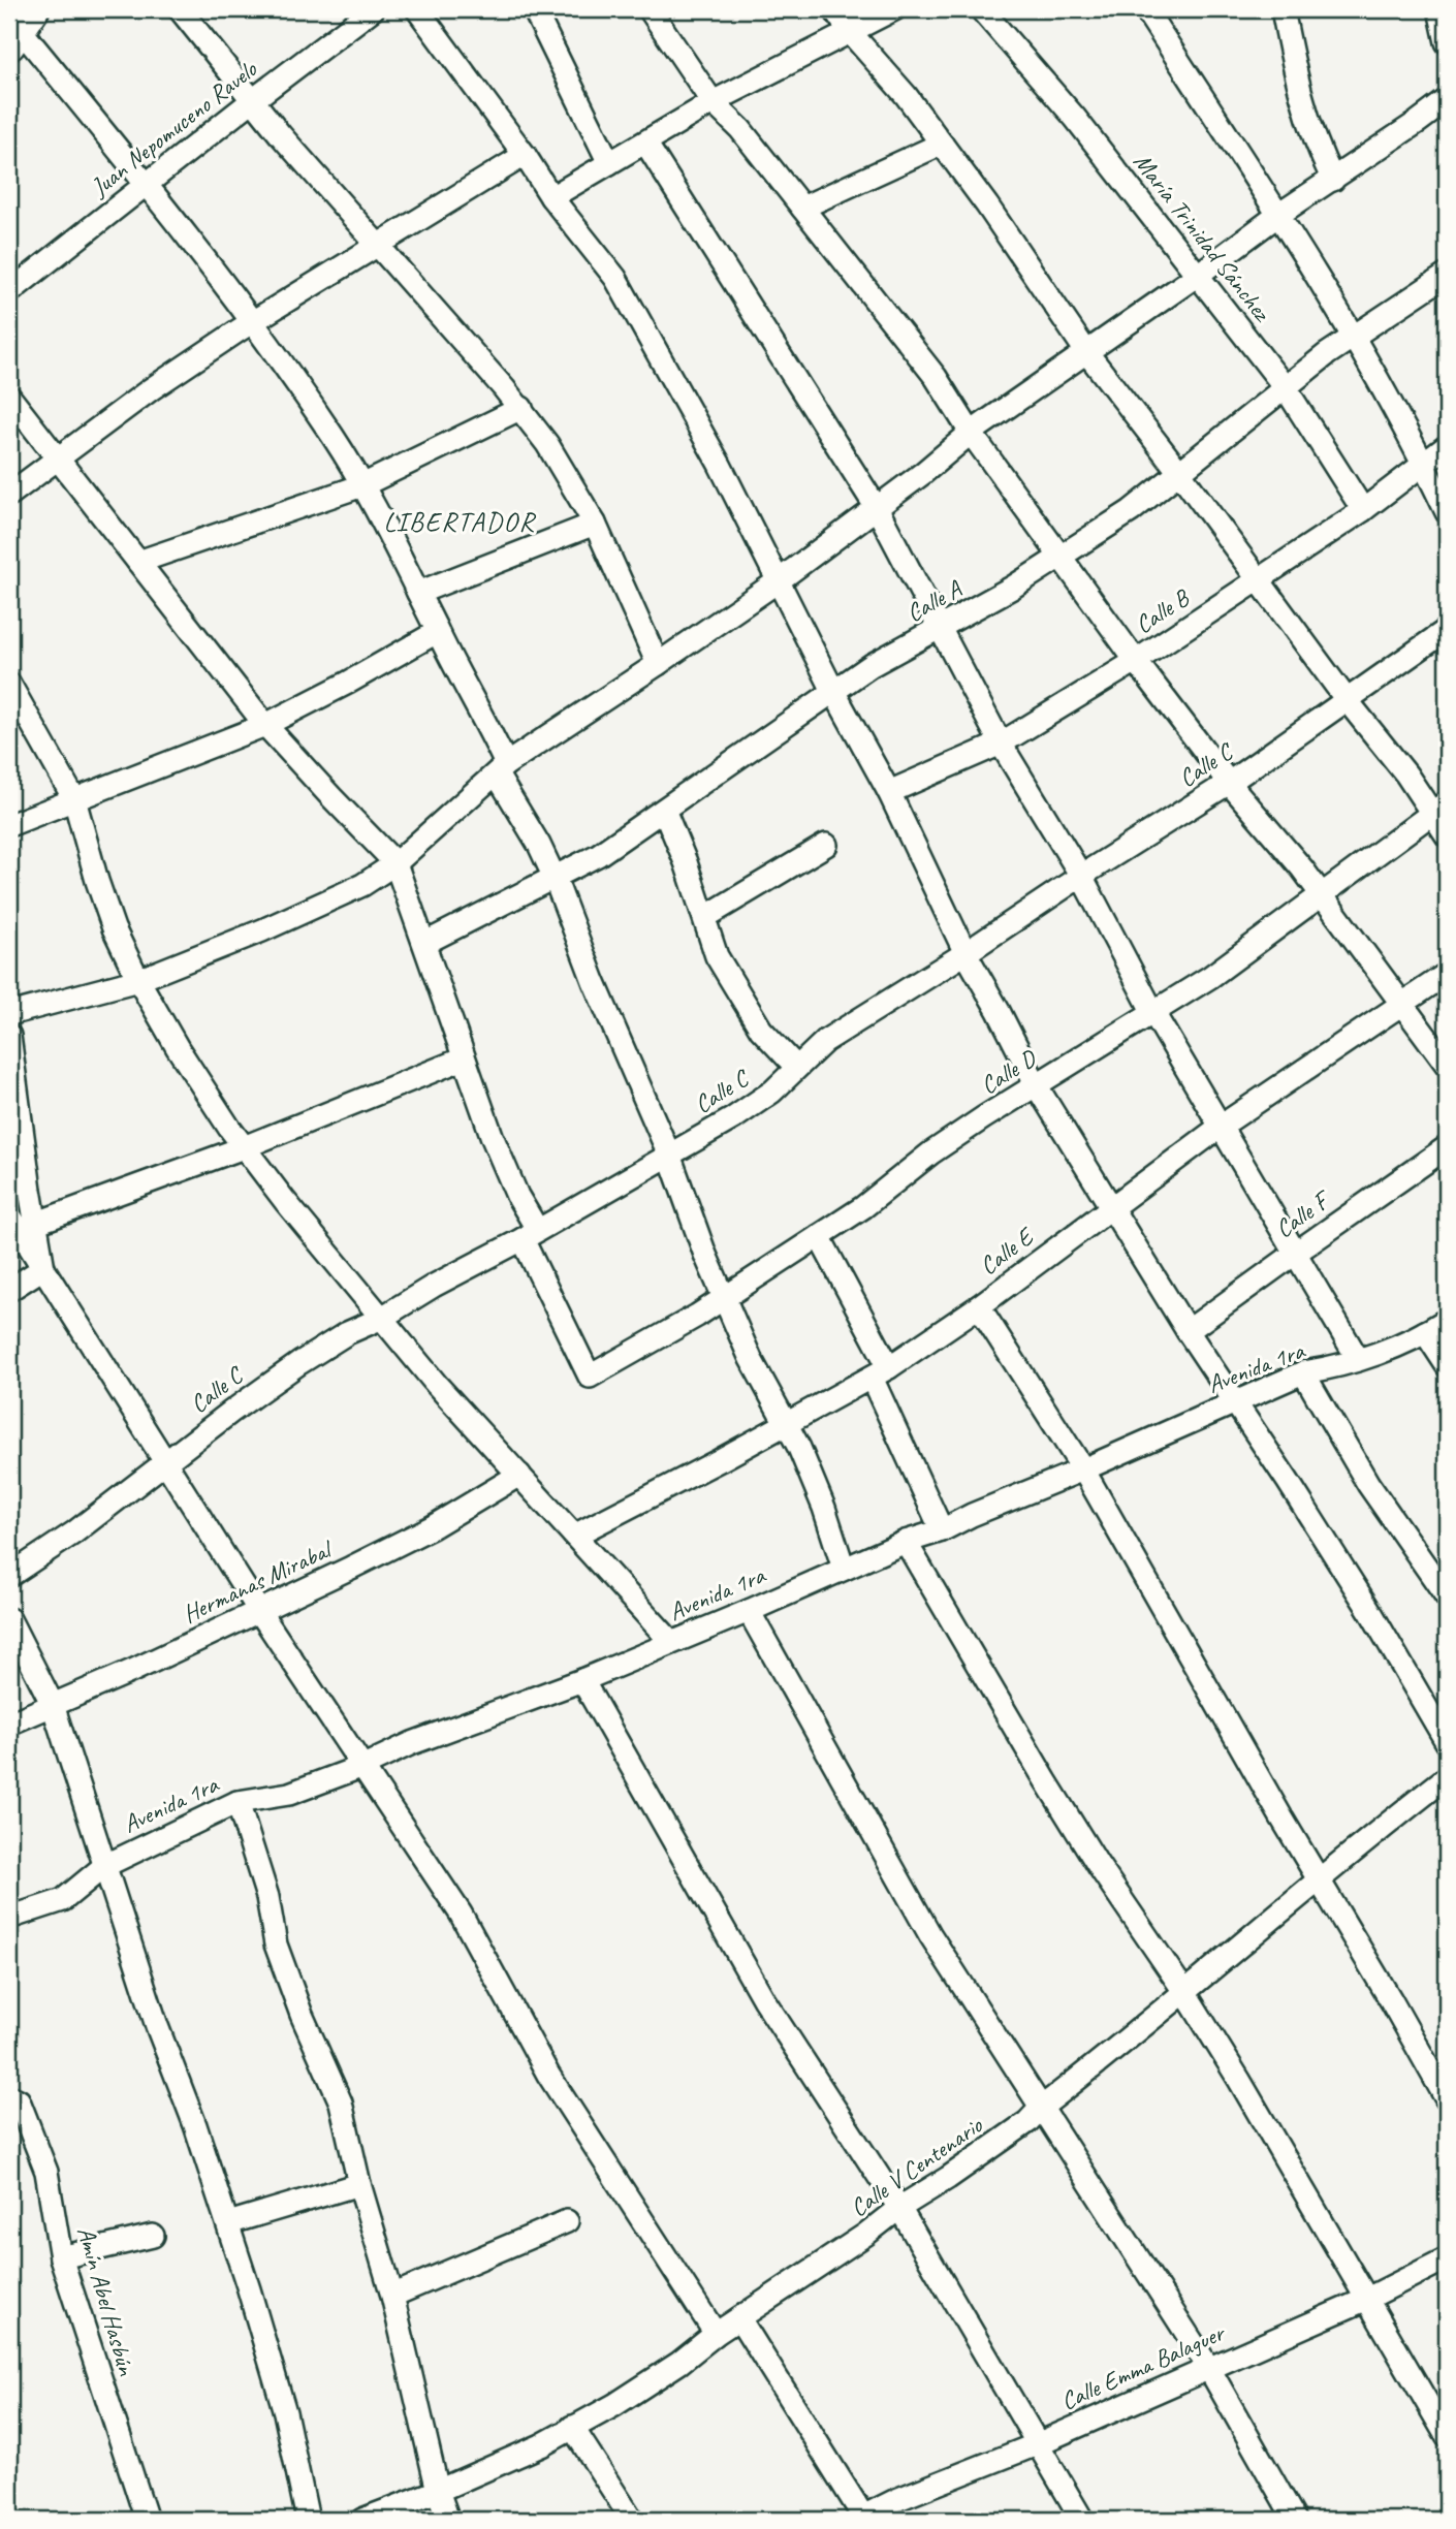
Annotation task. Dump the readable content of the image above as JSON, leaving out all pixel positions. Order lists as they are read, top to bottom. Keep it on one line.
{"streets":{"street":["Juan Nepomuceno Ravelo","María Trinidad Sánchez","Calle A","Calle B","Calle C","Calle D","Calle F","Calle E","Avenida 1ra","Hermanas Mirabal","Calle V Centenario","Amín Abel Hasbún","Calle Emma Balaguer"]},"crossings":[["María Trinidad Sánchez","Calle A"],["María Trinidad Sánchez","Calle B"],["Calle C","Calle D"]],"districts":["LIBERTADOR"]}
